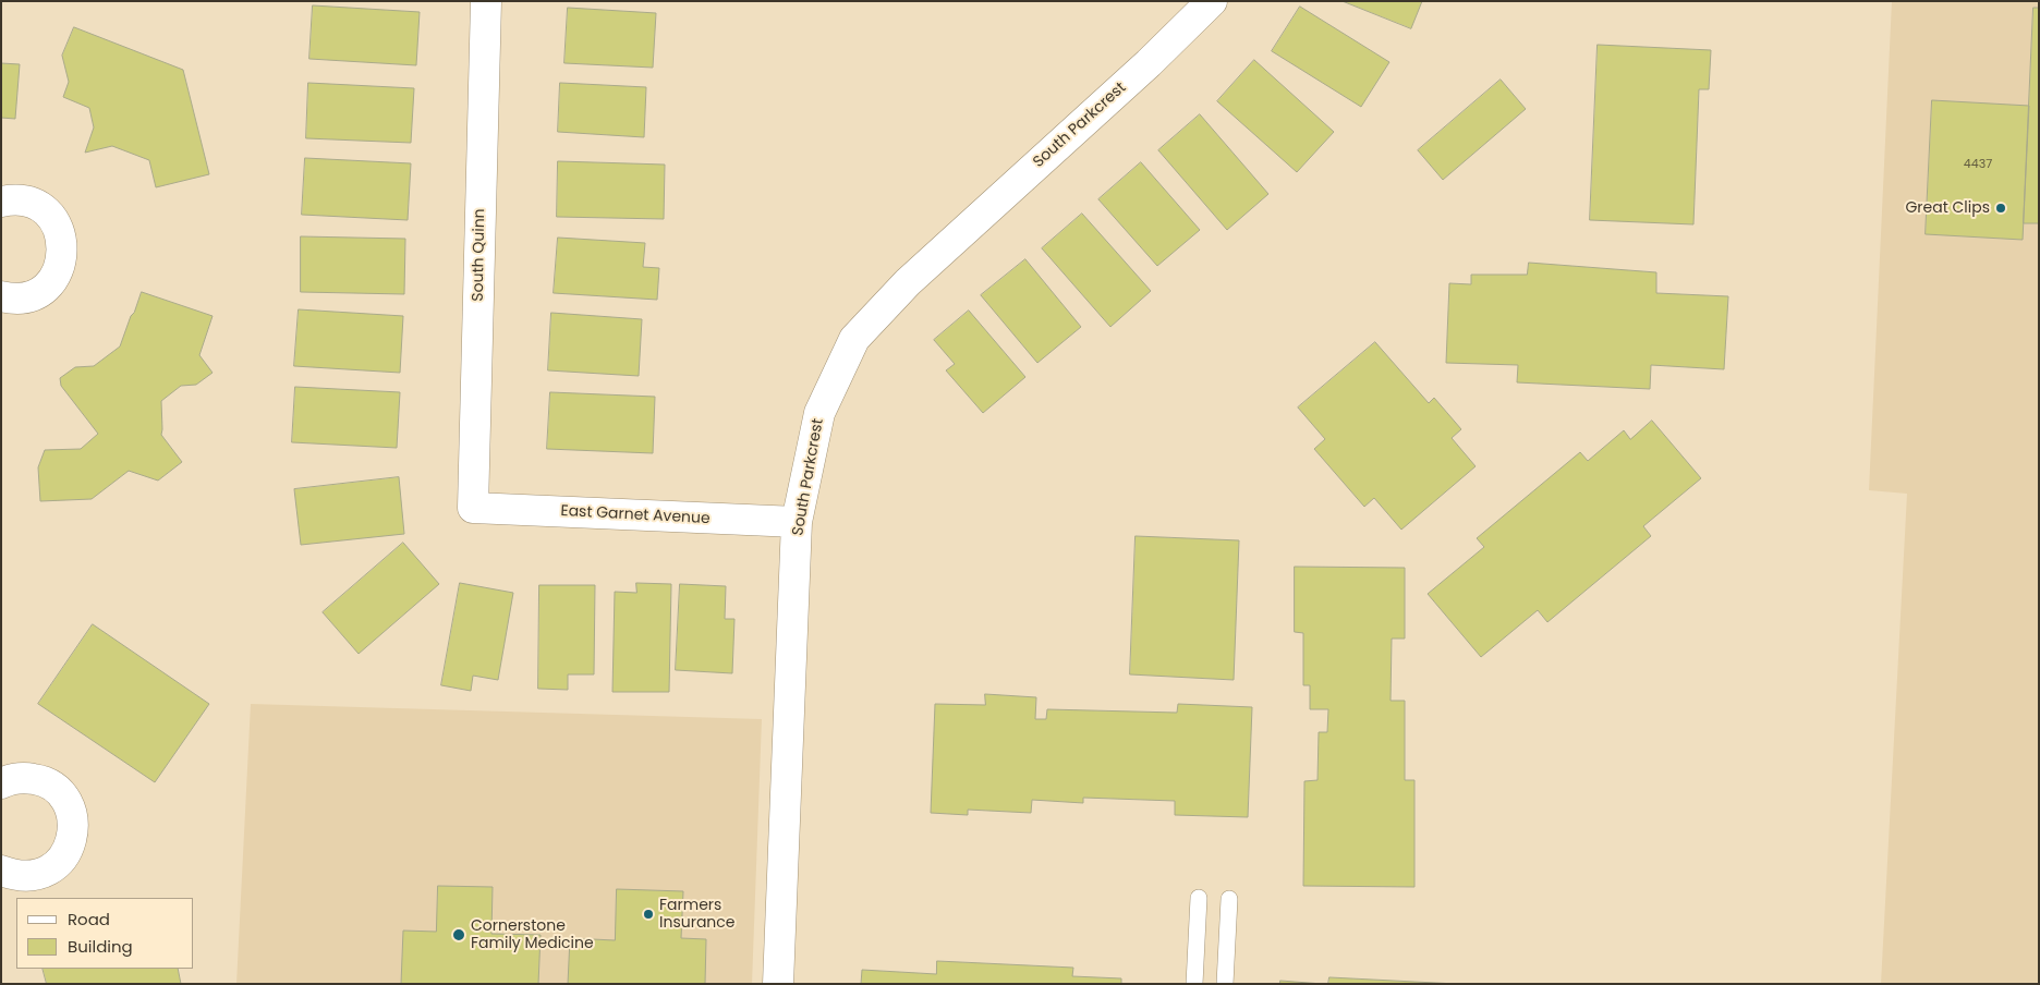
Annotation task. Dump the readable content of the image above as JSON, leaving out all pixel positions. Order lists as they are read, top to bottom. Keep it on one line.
{"streets":{"street":["South Parkcrest","South Quinn","East Garnet Avenue"]},"crossings":[["South Parkcrest","East Garnet Avenue"],["South Quinn","East Garnet Avenue"]],"places":["Great Clips","Farmers Insurance","Cornerstone Family Medicine"],"house_numbers":["4437"],"legend":["Road","Building"]}
